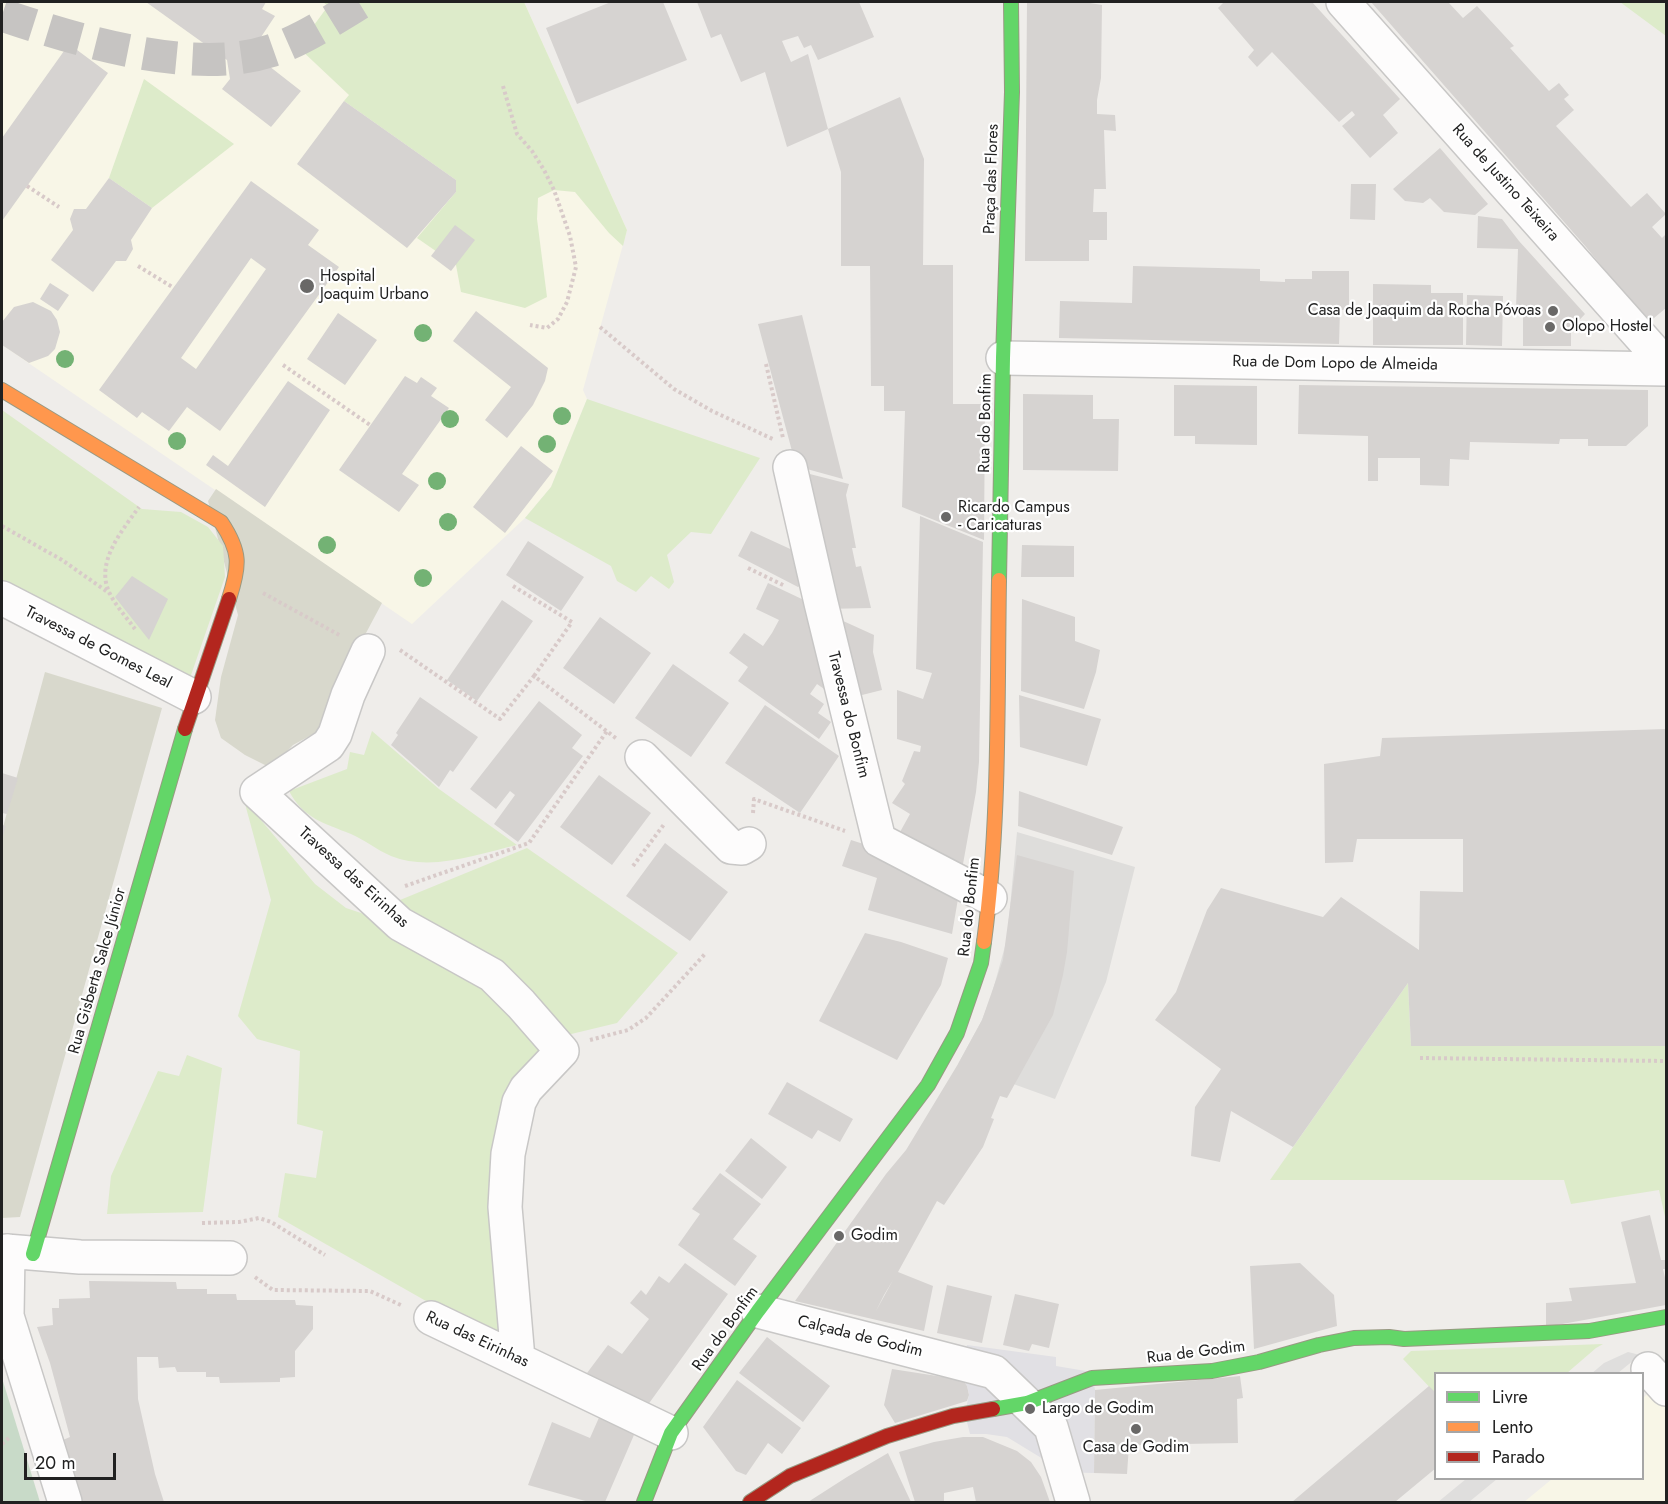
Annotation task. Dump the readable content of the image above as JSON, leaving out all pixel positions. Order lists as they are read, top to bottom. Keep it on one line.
{"streets":{"street":["Praça das Flores","Rua de Justino Teixeira","Rua de Dom Lopo de Almeida","Rua do Bonfim","Travessa de Gomes Leal","Travessa do Bonfim","Travessa das Eirinhas","Rua Gisberta Salce Júnior","Calçada de Godim","Rua das Eirinhas","Rua de Godim"]},"crossings":[["Praça das Flores","Rua de Dom Lopo de Almeida"],["Praça das Flores","Rua do Bonfim"],["Rua de Justino Teixeira","Rua de Dom Lopo de Almeida"],["Rua de Dom Lopo de Almeida","Rua do Bonfim"],["Rua do Bonfim","Calçada de Godim"],["Rua do Bonfim","Rua das Eirinhas"],["Travessa de Gomes Leal","Rua Gisberta Salce Júnior"],["Calçada de Godim","Rua de Godim"]],"places":["Hospital Joaquim Urbano","Casa de Joaquim da Rocha Póvoas","Olopo Hostel","Ricardo Campus - Caricaturas","Godim","Largo de Godim","Casa de Godim"],"legend":["Livre","Lento","Parado"],"scale_bar":"20 m"}
